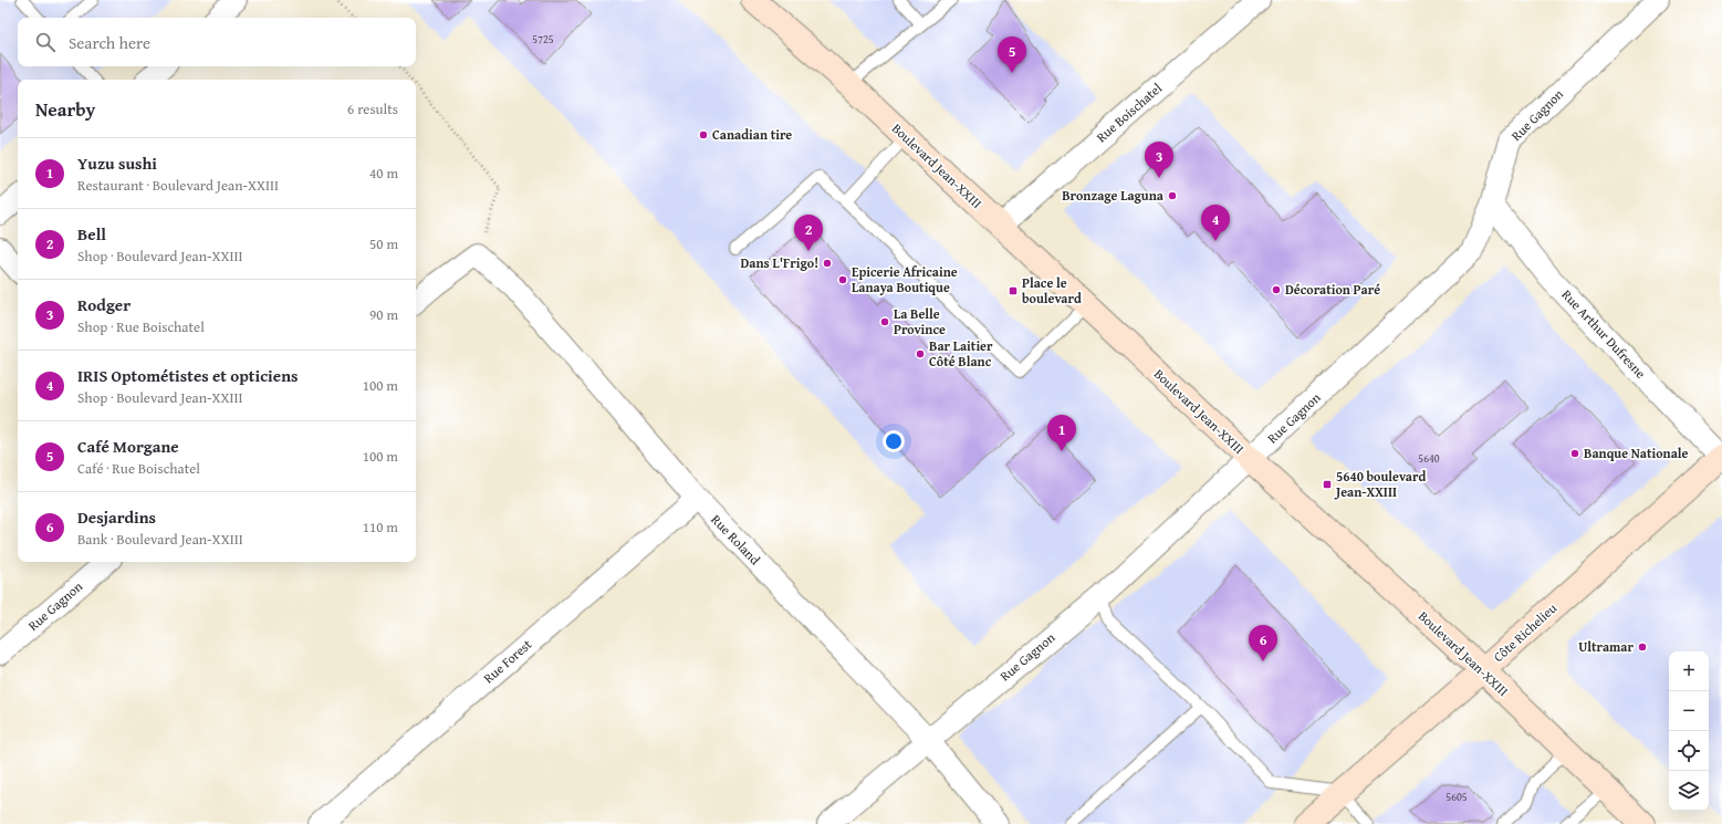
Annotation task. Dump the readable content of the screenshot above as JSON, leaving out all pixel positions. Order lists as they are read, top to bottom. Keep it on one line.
{"streets":{"street":["Rue Boischatel","Rue Gagnon","Boulevard Jean-XXIII","Rue Arthur Dufresne","Rue Roland","Côte Richelieu","Rue Forest"]},"crossings":[["Rue Boischatel","Boulevard Jean-XXIII"],["Rue Gagnon","Boulevard Jean-XXIII"],["Rue Gagnon","Rue Arthur Dufresne"],["Rue Gagnon","Rue Roland"],["Boulevard Jean-XXIII","Côte Richelieu"],["Rue Arthur Dufresne","Côte Richelieu"],["Rue Roland","Rue Forest"]],"places":{"other":["Canadian tire","Bronzage Laguna","Dans L'Frigo!","Epicerie Africaine Lanaya Boutique","Décoration Paré","La Belle Province","Bar Laitier Côté Blanc","Banque Nationale","Ultramar"],"transit":["Place le boulevard","5640 boulevard Jean-XXIII"]},"house_numbers":["5725","5640","5605"],"page":{"search":"Search here","pins":["5","3","4","2","1","6"],"heading":["Nearby","6 results"],"list":[{"mark":"1","name":"Yuzu sushi","note":"Restaurant · Boulevard Jean-XXIII","value":"40 m"},{"mark":"2","name":"Bell","note":"Shop · Boulevard Jean-XXIII","value":"50 m"},{"mark":"3","name":"Rodger","note":"Shop · Rue Boischatel","value":"90 m"},{"mark":"4","name":"IRIS Optométistes et opticiens","note":"Shop · Boulevard Jean-XXIII","value":"100 m"},{"mark":"5","name":"Café Morgane","note":"Café · Rue Boischatel","value":"100 m"},{"mark":"6","name":"Desjardins","note":"Bank · Boulevard Jean-XXIII","value":"110 m"}],"map_buttons":["+","−"]}}
